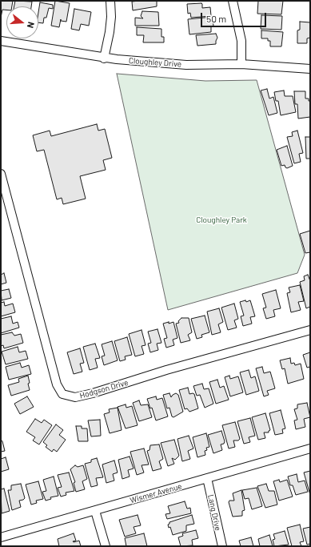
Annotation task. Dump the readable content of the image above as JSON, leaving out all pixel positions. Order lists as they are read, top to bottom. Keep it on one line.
{"streets":{"street":["Cloughley Drive","Hodgson Drive","Wismer Avenue","Lang Drive"]},"crossings":[["Wismer Avenue","Lang Drive"]],"parks":["Cloughley Park"],"scale_bar":"50 m","north":"right"}
